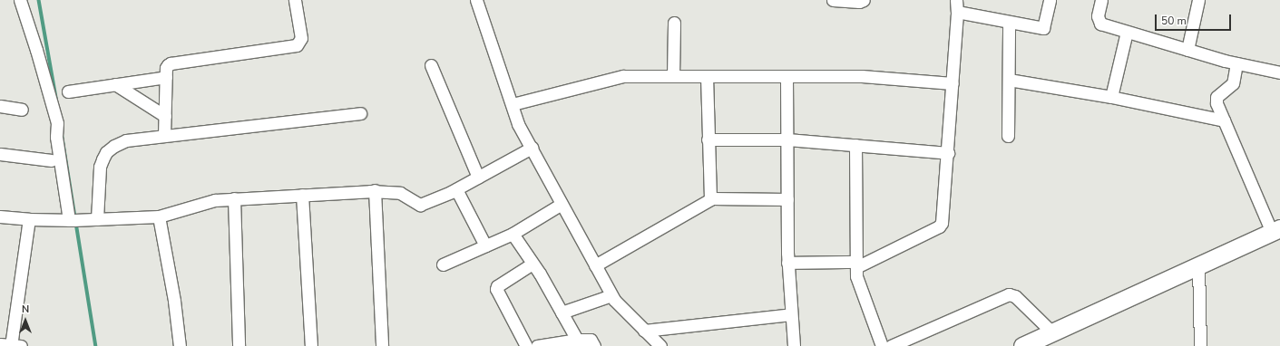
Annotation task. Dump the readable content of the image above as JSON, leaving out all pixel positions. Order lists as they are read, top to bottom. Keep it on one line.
{"scale_bar":"50 m","north":"top"}
